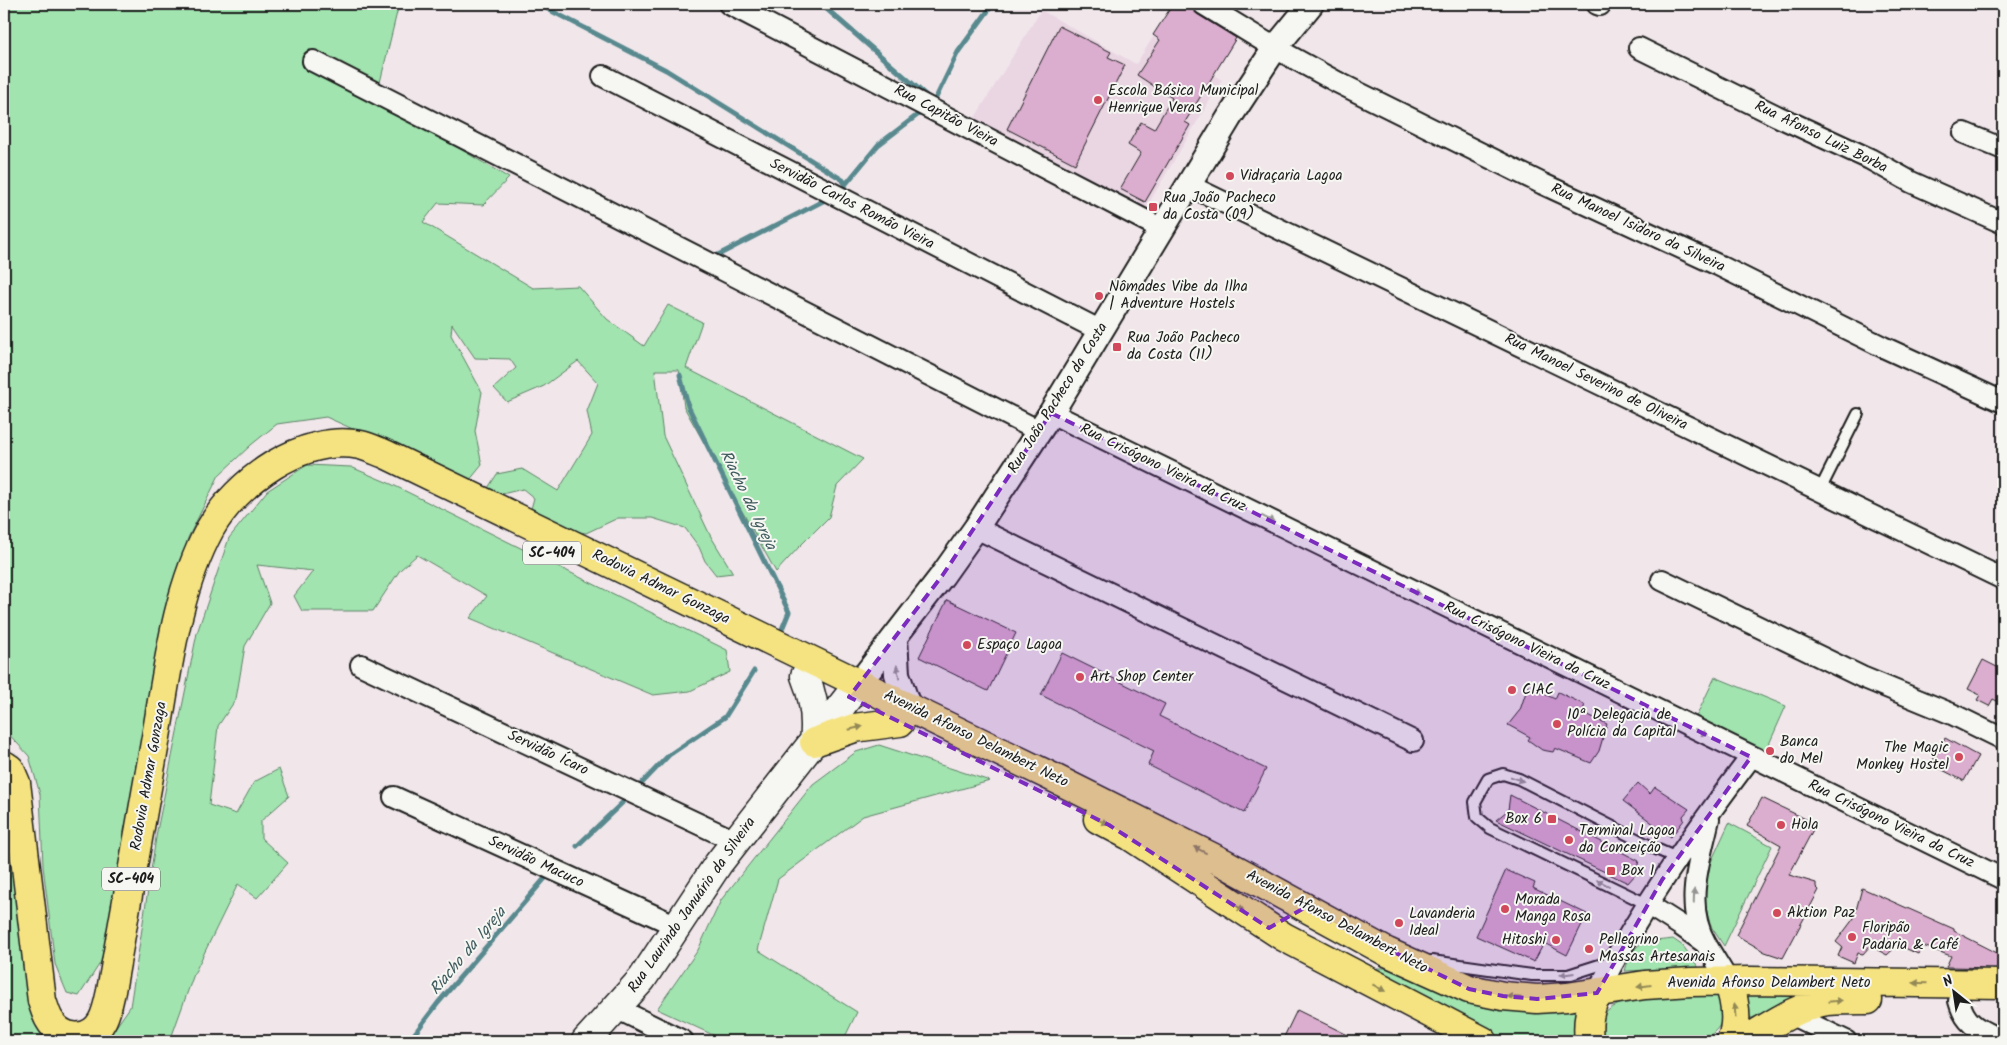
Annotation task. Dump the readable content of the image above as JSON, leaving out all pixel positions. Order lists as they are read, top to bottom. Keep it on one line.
{"streets":{"main road":["SC-404","Rodovia Admar Gonzaga","Avenida Afonso Delambert Neto","Rua Laurindo Januário da Silveira"],"street":["Rua Capitão Vieira","Rua Afonso Luiz Borba","Servidão Carlos Romão Vieira","Rua Manoel Isidoro da Silveira","Rua Manoel Severino de Oliveira","Rua João Pacheco da Costa","Rua Crisógono Vieira da Cruz","Servidão Ícaro","Servidão Macuco"]},"crossings":[["Rua Capitão Vieira","Rua João Pacheco da Costa"],["Servidão Carlos Romão Vieira","Rua João Pacheco da Costa"],["Rua Manoel Isidoro da Silveira","Rua João Pacheco da Costa"],["Rua Manoel Severino de Oliveira","Rua João Pacheco da Costa"],["Rua João Pacheco da Costa","Rua Crisógono Vieira da Cruz"],["Rua João Pacheco da Costa","Rodovia Admar Gonzaga"],["Rua João Pacheco da Costa","Avenida Afonso Delambert Neto"],["Rua João Pacheco da Costa","Rua Laurindo Januário da Silveira"],["Rodovia Admar Gonzaga","Avenida Afonso Delambert Neto"],["Rodovia Admar Gonzaga","Rua Laurindo Januário da Silveira"],["Avenida Afonso Delambert Neto","Rua Laurindo Januário da Silveira"],["Servidão Ícaro","Rua Laurindo Januário da Silveira"],["Servidão Macuco","Rua Laurindo Januário da Silveira"]],"water":["Riacho da Igreja"],"places":{"other":["Escola Básica Municipal Henrique Veras","Vidraçaria Lagoa","Nômades Vibe da Ilha | Adventure Hostels","Espaço Lagoa","Art Shop Center","CIAC","10ª Delegacia de Polícia da Capital","Banca do Mel","The Magic Monkey Hostel","Hola","Terminal Lagoa da Conceição","Morada Manga Rosa","Aktion Paz","Lavanderia Ideal","Floripão Padaria & Café","Hitoshi","Pellegrino Massas Artesanais"],"transit":["Rua João Pacheco da Costa (09)","Rua João Pacheco da Costa (11)","Box 6","Box 1"]},"north":"top left"}
